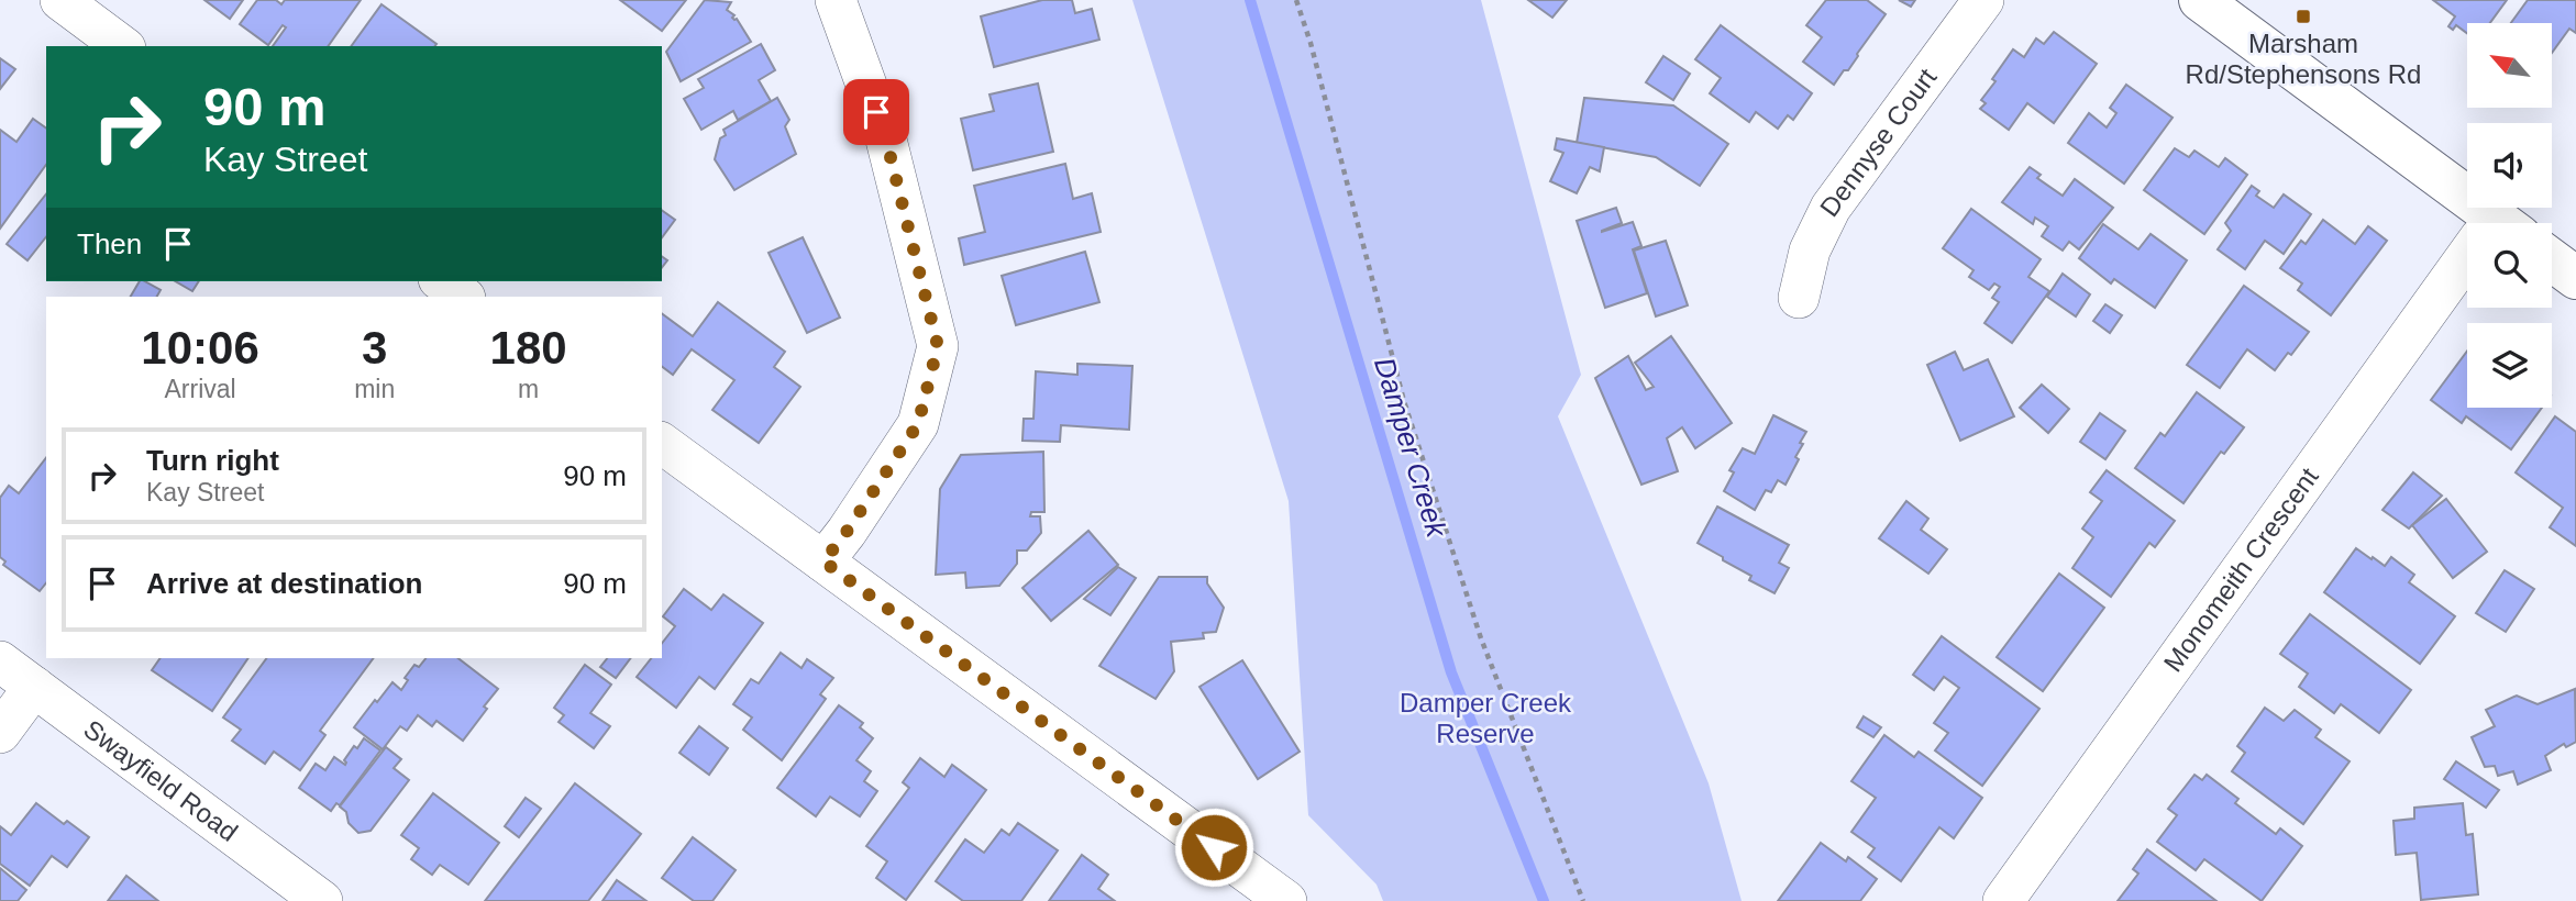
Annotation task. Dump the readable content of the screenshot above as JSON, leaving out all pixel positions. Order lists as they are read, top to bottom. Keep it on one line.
{"streets":{"street":["Dennyse Court","Monomeith Crescent","Swayfield Road"]},"water":["Damper Creek"],"parks":["Damper Creek Reserve"],"places":{"transit":["Marsham Rd/Stephensons Rd"]},"north":"top left","page":{"turn":["90 m","Kay Street"],"then":"Then","eta":["10:06","Arrival","3","min","180","m"],"list":[{"name":"Turn right","note":"Kay Street","value":"90 m"},{"name":"Arrive at destination","value":"90 m"}]}}
